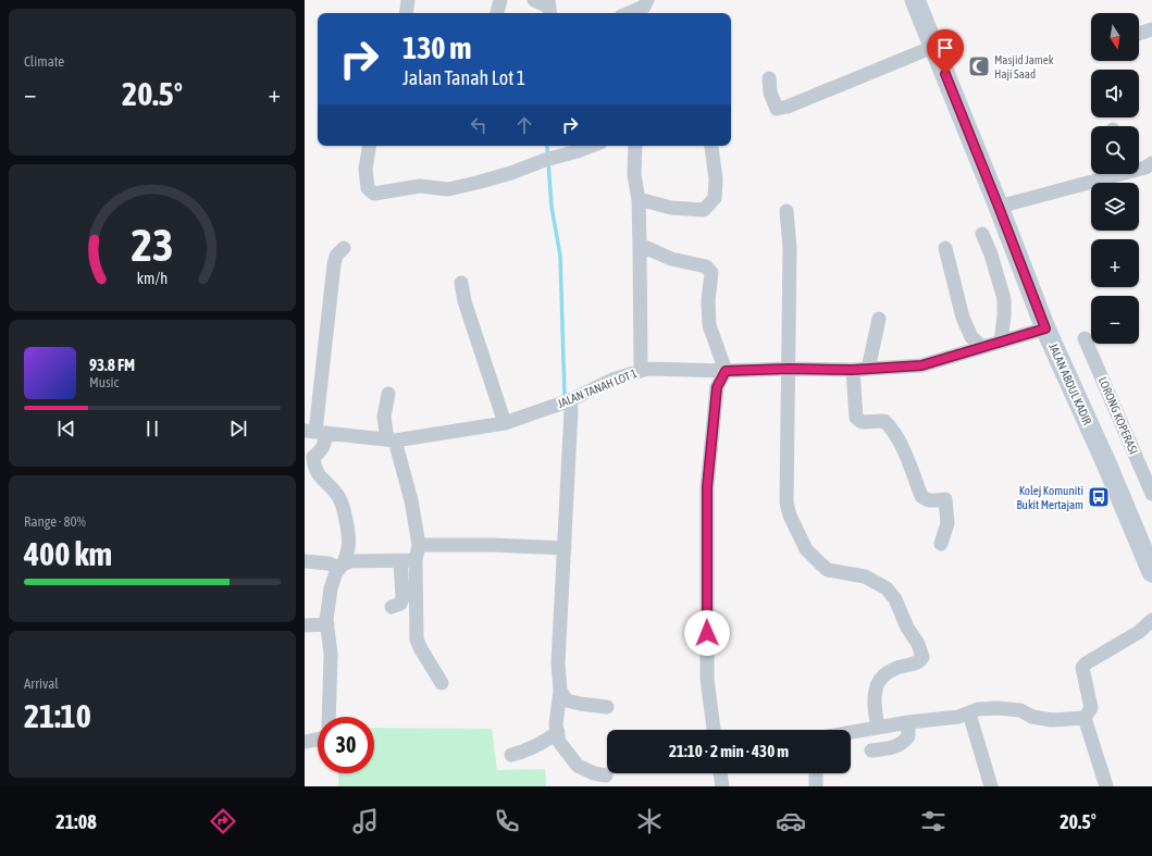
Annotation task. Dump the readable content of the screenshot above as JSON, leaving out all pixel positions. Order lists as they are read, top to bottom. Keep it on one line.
{"streets":{"main road":["JALAN ABDUL KADIR"],"street":["JALAN TANAH LOT 1","LORONG KOPERASI"]},"crossings":[["JALAN ABDUL KADIR","JALAN TANAH LOT 1"]],"places":{"mosque":["Masjid Jamek Haji Saad"],"bus stop":["Kolej Komuniti Bukit Mertajam"]},"north":"bottom","page":{"tile":["Climate",["Range · 80%","400 km"],["Arrival","21:10"]],"map_buttons":["+","−"],"turn":["130 m","Jalan Tanah Lot 1"],"heat":["−","20.5°","+"],"song":["93.8 FM","Music"],"limit":"30","trip":"21:10 · 2 min · 430 m","tabs":["21:08","20.5°"],"gauge":["23","km/h"]}}
